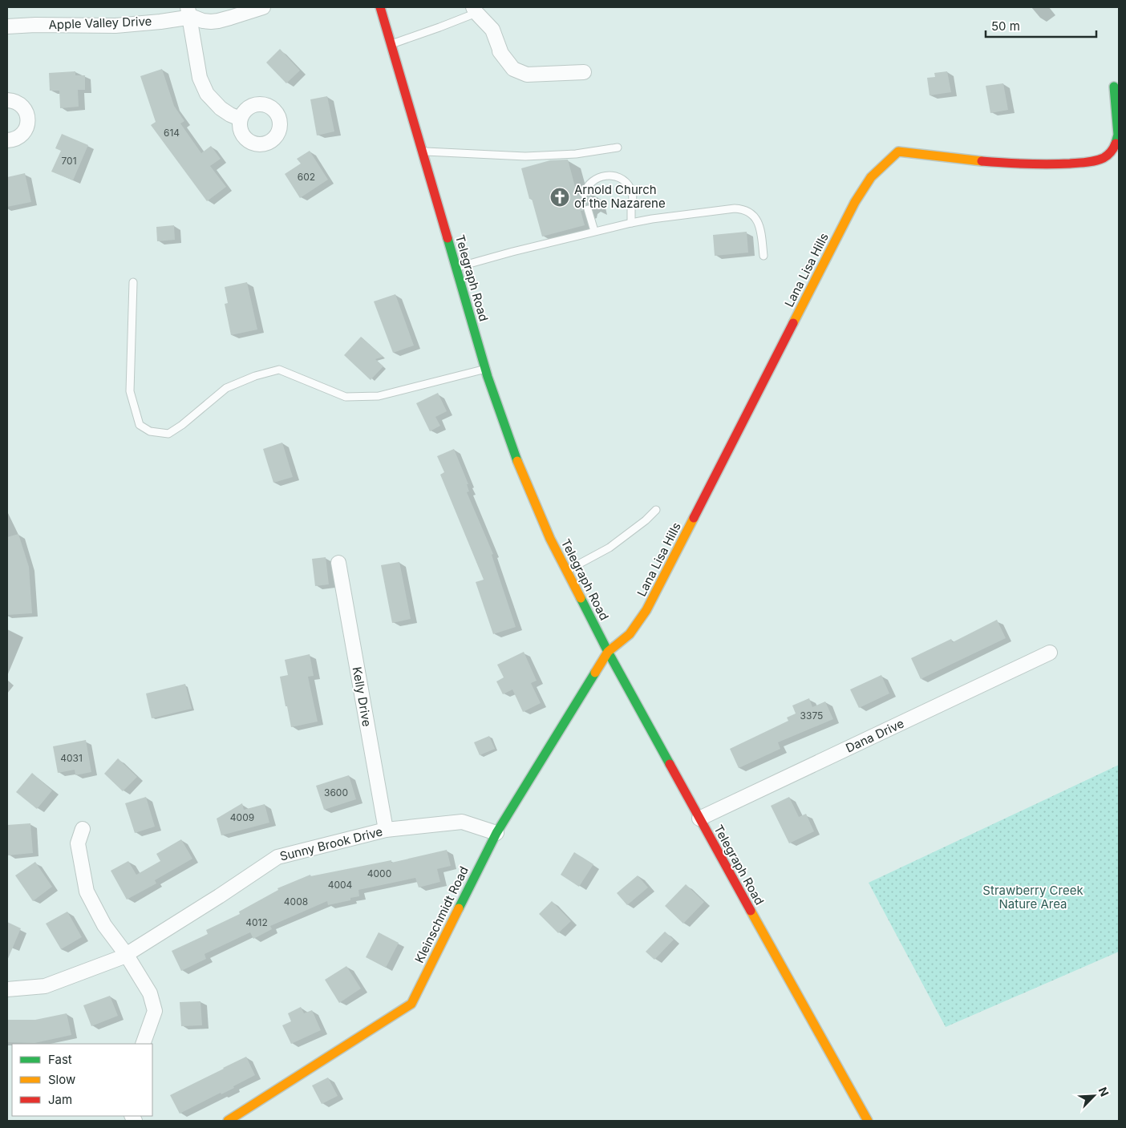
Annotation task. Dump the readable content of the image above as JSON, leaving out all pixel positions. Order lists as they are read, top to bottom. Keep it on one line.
{"streets":{"street":["Apple Valley Drive","Lana Lisa Hills","Telegraph Road","Kelly Drive","Dana Drive","Sunny Brook Drive","Kleinschmidt Road"]},"crossings":[["Lana Lisa Hills","Telegraph Road"],["Lana Lisa Hills","Kleinschmidt Road"],["Telegraph Road","Dana Drive"],["Telegraph Road","Kleinschmidt Road"],["Kelly Drive","Sunny Brook Drive"],["Sunny Brook Drive","Kleinschmidt Road"]],"parks":["Strawberry Creek Nature Area"],"places":{"church":["Arnold Church of the Nazarene"]},"house_numbers":["614","701","602","3375","4031","3600","4009","4000","4004","4008","4012"],"legend":["Fast","Slow","Jam"],"scale_bar":"50 m","north":"top right"}
